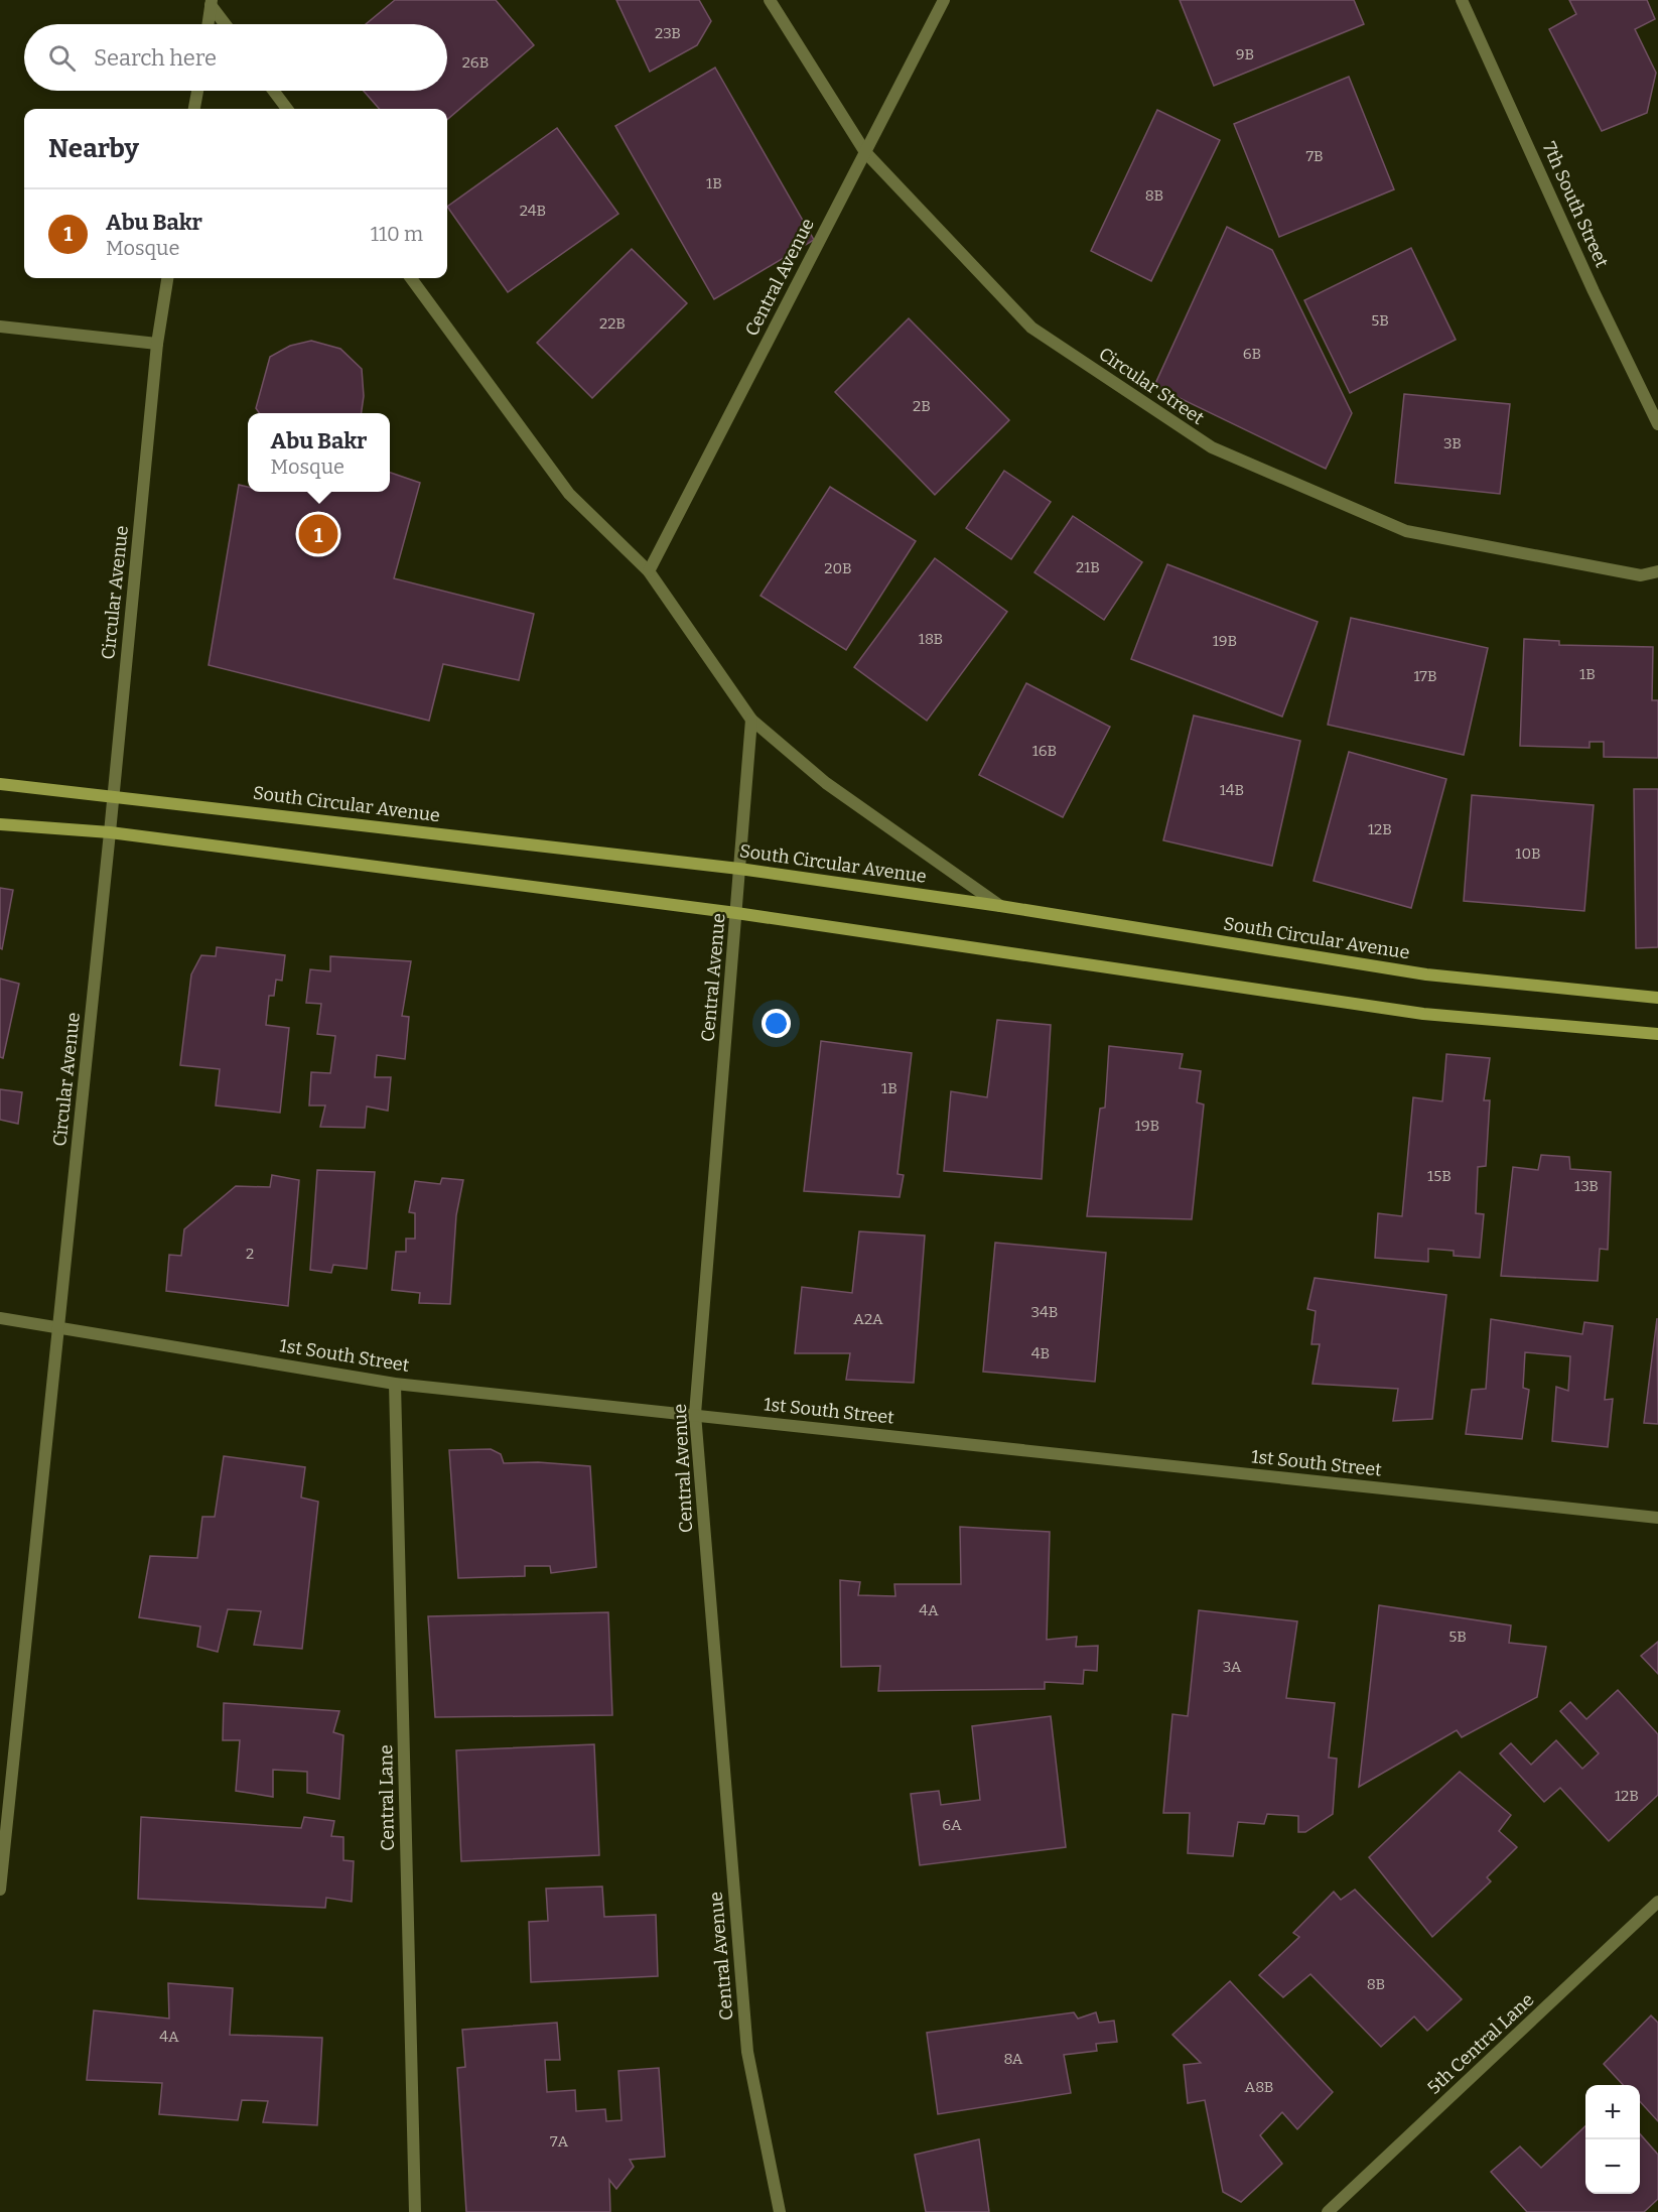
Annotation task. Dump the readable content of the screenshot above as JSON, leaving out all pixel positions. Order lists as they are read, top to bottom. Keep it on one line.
{"streets":{"main road":["South Circular Avenue"],"street":["7th South Street","Central Avenue","Circular Street","Circular Avenue","1st South Street","Central Lane","5th Central Lane"]},"crossings":[["Central Avenue","Circular Street"],["Central Avenue","South Circular Avenue"],["Central Avenue","1st South Street"],["Circular Avenue","South Circular Avenue"],["Circular Avenue","1st South Street"],["1st South Street","Central Lane"]],"house_numbers":["23B","9B","26B","7B","1B","8B","24B","5B","22B","6B","2B","3B","21B","20B","18B","19B","1B","17B","16B","14B","12B","10B","1B","19B","15B","13B","2","34B","A2A","4B","4A","5B","3A","12B","6A","8B","4A","8A","A8B","7A"],"page":{"search":"Search here","heading":"Nearby","list":[{"mark":"1","name":"Abu Bakr","note":"Mosque","value":"110 m"}],"popup":["Abu Bakr","Mosque"],"pins":"1","map_buttons":["+","−"]}}
